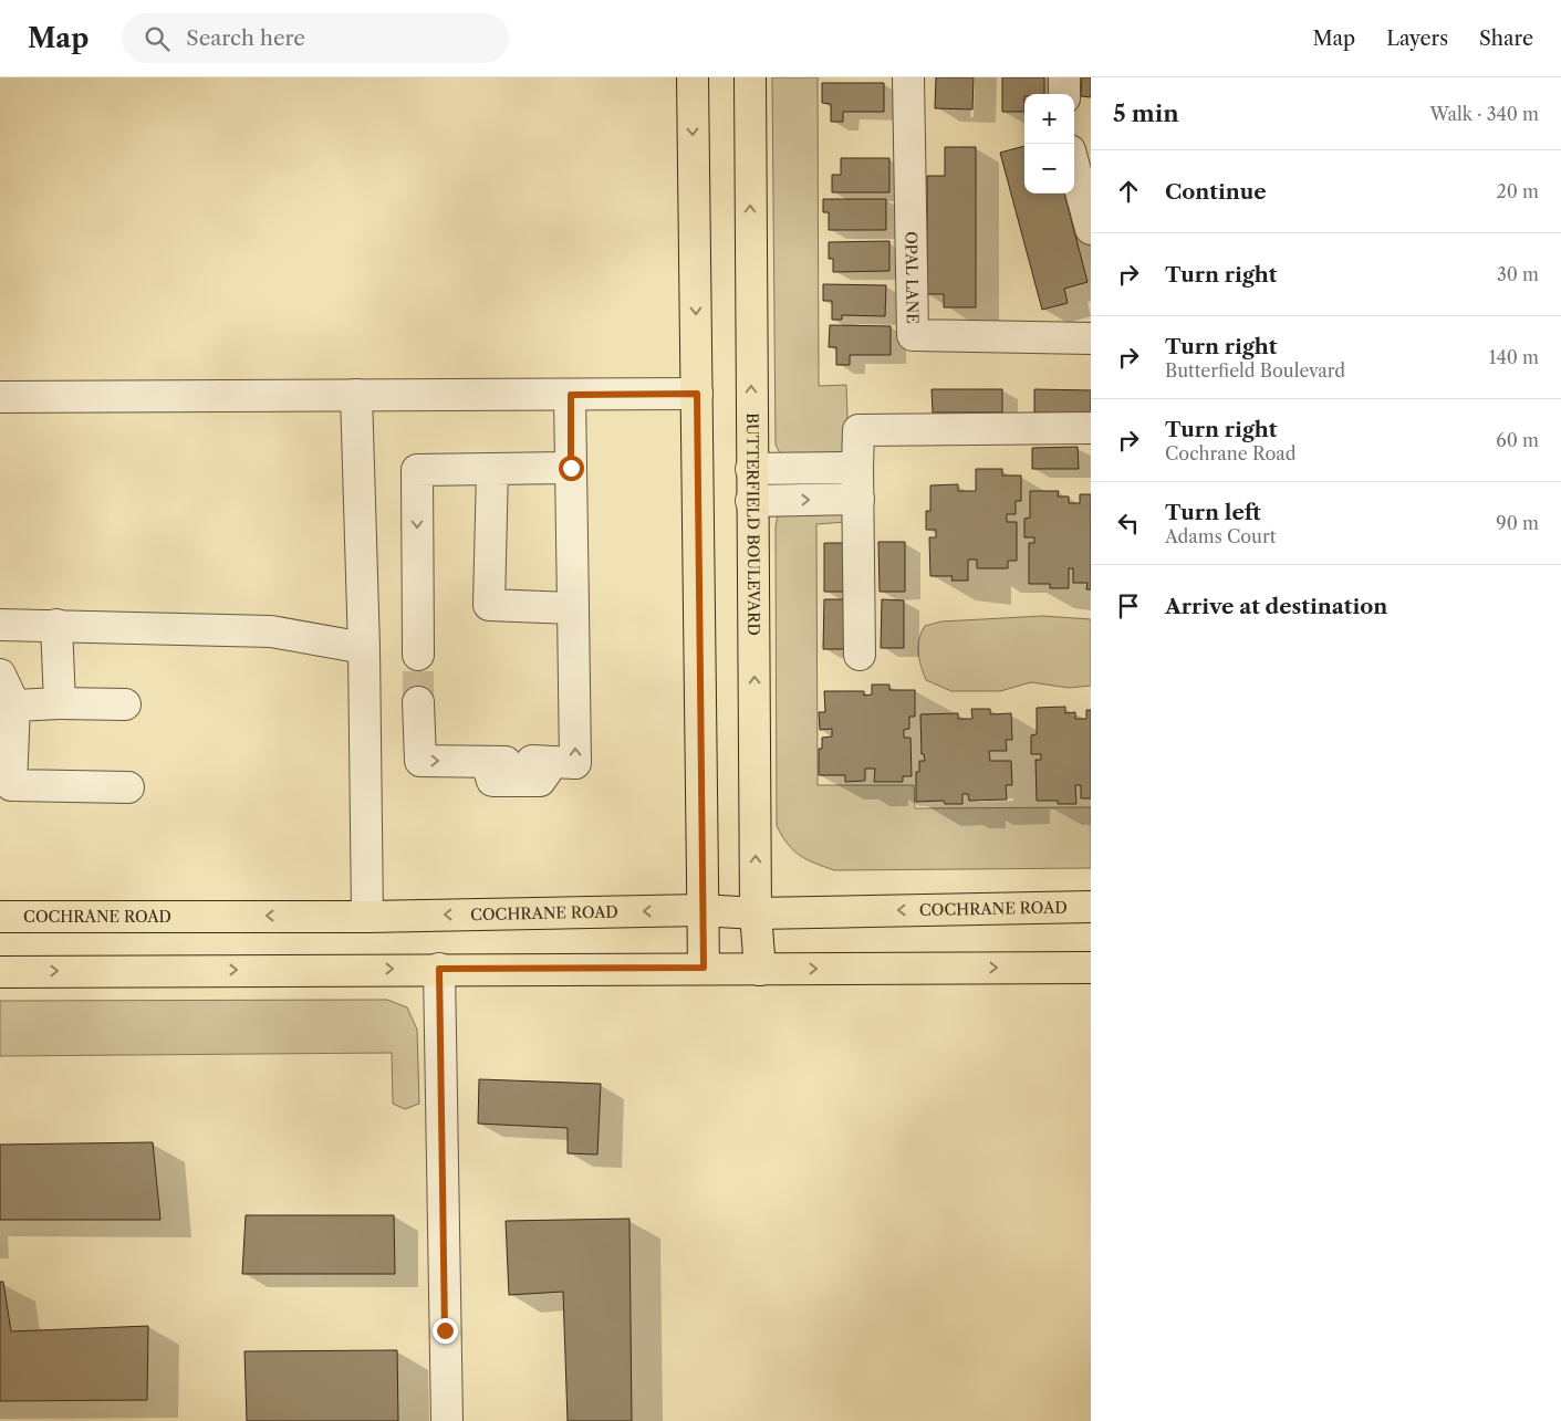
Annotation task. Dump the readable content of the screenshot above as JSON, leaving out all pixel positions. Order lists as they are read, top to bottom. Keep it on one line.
{"streets":{"main road":["BUTTERFIELD BOULEVARD","COCHRANE ROAD"],"lane":["OPAL LANE"]},"crossings":[["BUTTERFIELD BOULEVARD","COCHRANE ROAD"]],"page":{"header":"Map","search":"Search here","nav":["Map","Layers","Share"],"heading":["5 min","Walk · 340 m"],"map_buttons":["+","−"],"list":[["Continue","20 m"],["Turn right","30 m"],["Turn right","Butterfield Boulevard","140 m"],["Turn right","Cochrane Road","60 m"],["Turn left","Adams Court","90 m"],"Arrive at destination"]}}
